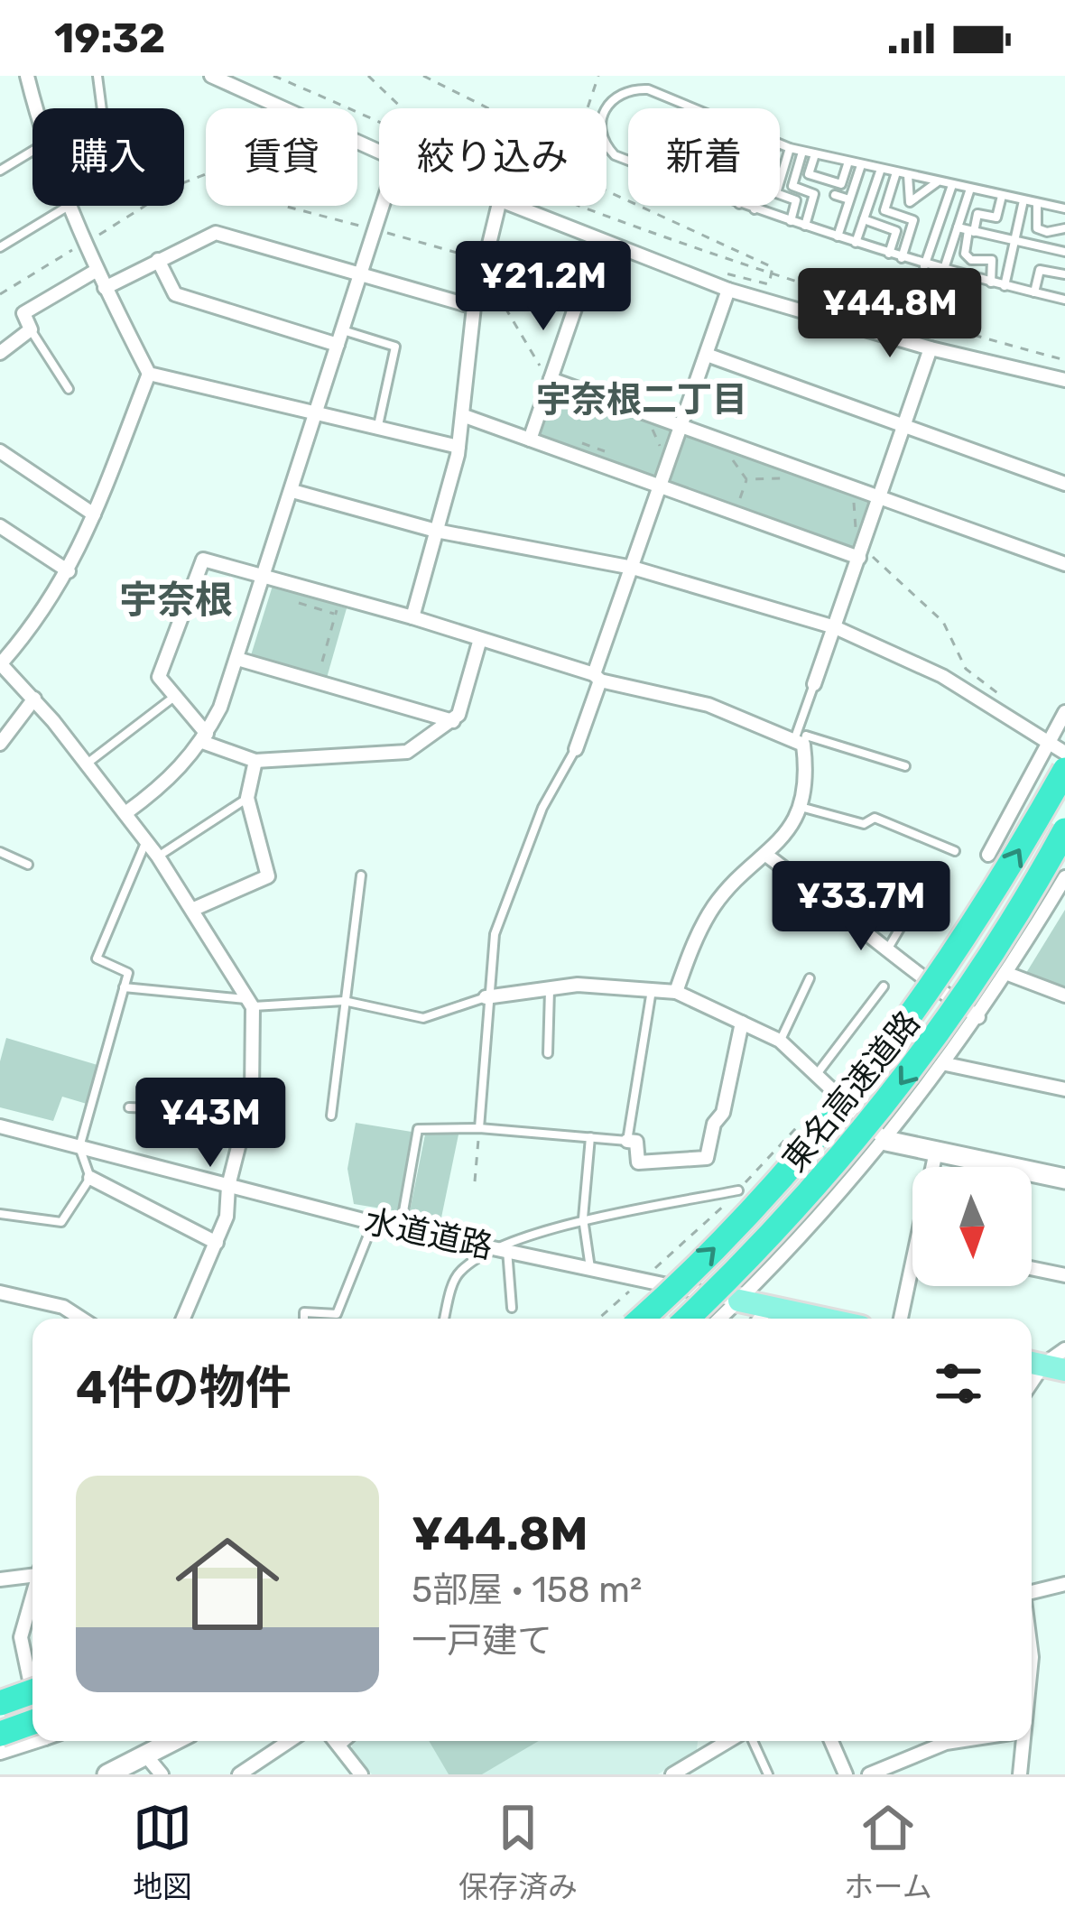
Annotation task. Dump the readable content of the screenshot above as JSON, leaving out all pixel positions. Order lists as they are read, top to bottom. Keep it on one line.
{"streets":{"highway":["東名高速道路"],"main road":["水道道路"]},"districts":["宇奈根二丁目","宇奈根"],"north":"bottom","page":{"status":"19:32","chip":["購入","賃貸","絞り込み","新着"],"price":["¥21.2M","¥44.8M","¥33.7M","¥43M"],"heading":"4件の物件","list":[{"name":"¥44.8M","note":"5部屋 · 158 m² · 一戸建て"}],"tabs":["地図","保存済み","ホーム"]}}
